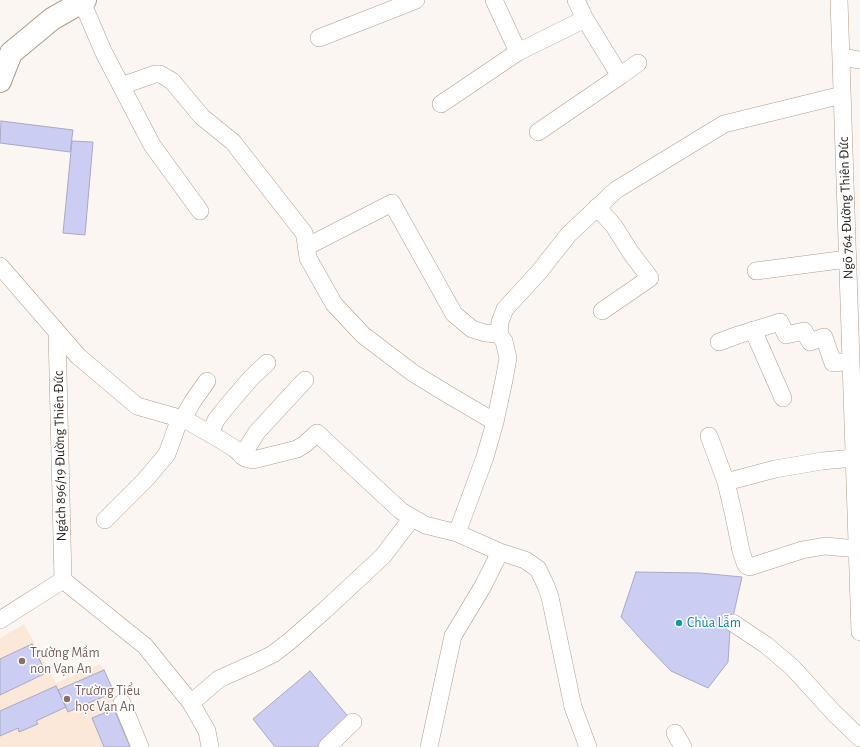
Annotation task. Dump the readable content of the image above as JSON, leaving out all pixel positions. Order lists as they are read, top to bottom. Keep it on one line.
{"streets":{"street":["Ngõ 764 Đường Thiên Đức","Ngách 896/19 Đường Thiên Đức"]},"places":["Chùa Lẫm","Trường Mầm non Vạn An","Trường Tiểu học Vạn An"]}
